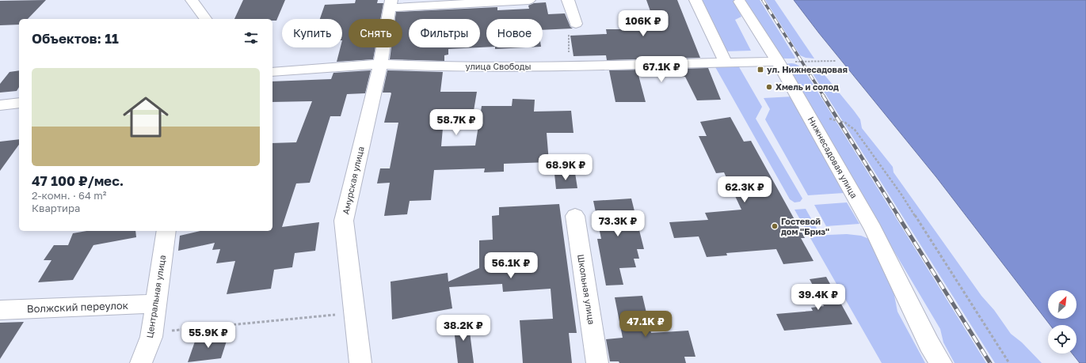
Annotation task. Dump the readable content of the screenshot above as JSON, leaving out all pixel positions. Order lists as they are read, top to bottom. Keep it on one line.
{"streets":{"street":["улица Свободы","Нижнесадовая улица","Амурская улица","Школьная улица","Центральная улица","Волжский переулок"]},"crossings":[["улица Свободы","Амурская улица"],["Центральная улица","Волжский переулок"]],"places":{"transit":["ул. Нижнесадовая"],"other":["Хмель и солод","Гостевой дом \"Бриз\""]},"north":"top right","page":{"price":["106K ₽","67.1K ₽","58.7K ₽","68.9K ₽","62.3K ₽","73.3K ₽","56.1K ₽","39.4K ₽","47.1K ₽","38.2K ₽","55.9K ₽"],"chip":["Купить","Снять","Фильтры","Новое"],"heading":"Объектов: 11","list":[{"name":"47 100 ₽/мес.","note":"2-комн. · 64 m² · Квартира"}]}}
